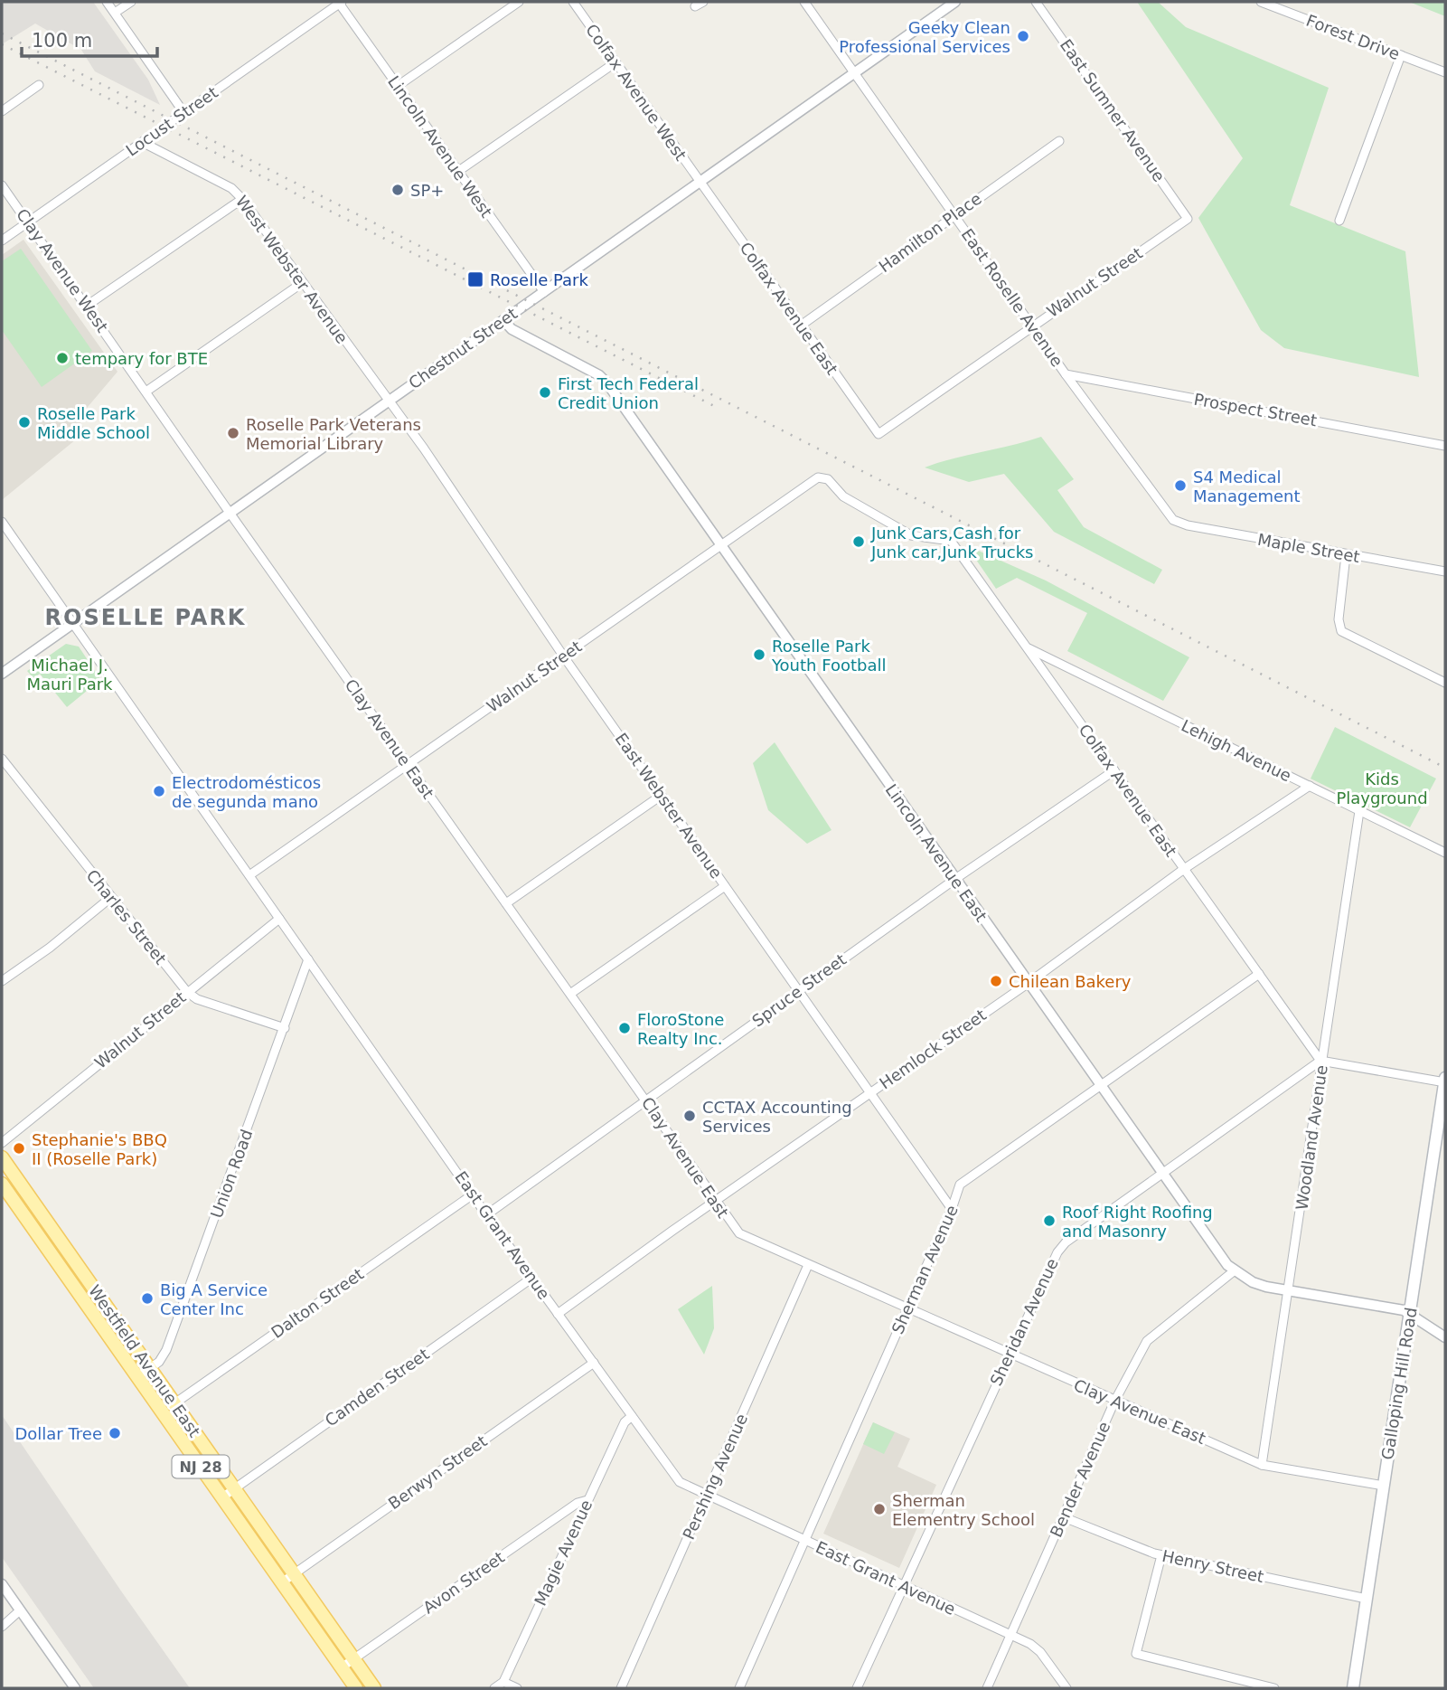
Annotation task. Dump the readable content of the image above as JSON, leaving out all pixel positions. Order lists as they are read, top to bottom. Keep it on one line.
{"streets":{"main road":["Westfield Avenue East","Galloping Hill Road","NJ 28"],"street":["Forest Drive","Colfax Avenue West","East Sumner Avenue","Locust Street","Lincoln Avenue West","Hamilton Place","West Webster Avenue","Clay Avenue West","Walnut Street","East Roselle Avenue","Colfax Avenue East","Chestnut Street","Prospect Street","Maple Street","Clay Avenue East","Lehigh Avenue","East Webster Avenue","Lincoln Avenue East","Charles Street","Spruce Street","Hemlock Street","Woodland Avenue","Union Road","East Grant Avenue","Sherman Avenue","Dalton Street","Sheridan Avenue","Camden Street","Berwyn Street","Pershing Avenue","Bender Avenue","Magie Avenue","Henry Street","Avon Street"]},"crossings":[["Colfax Avenue West","Colfax Avenue East"],["Colfax Avenue West","Chestnut Street"],["East Sumner Avenue","Walnut Street"],["Locust Street","Lincoln Avenue West"],["Locust Street","West Webster Avenue"],["Locust Street","Clay Avenue West"],["Lincoln Avenue West","Chestnut Street"],["Hamilton Place","East Roselle Avenue"],["Hamilton Place","Colfax Avenue East"],["West Webster Avenue","Chestnut Street"],["West Webster Avenue","East Webster Avenue"],["Clay Avenue West","Chestnut Street"],["Clay Avenue West","Clay Avenue East"],["Walnut Street","East Roselle Avenue"],["Walnut Street","Colfax Avenue East"],["Walnut Street","Clay Avenue East"],["Walnut Street","East Webster Avenue"],["Walnut Street","Lincoln Avenue East"],["Walnut Street","Charles Street"],["Walnut Street","East Grant Avenue"],["East Roselle Avenue","Chestnut Street"],["East Roselle Avenue","Prospect Street"],["East Roselle Avenue","Maple Street"],["Colfax Avenue East","Chestnut Street"],["Colfax Avenue East","Lehigh Avenue"],["Colfax Avenue East","Spruce Street"],["Colfax Avenue East","Hemlock Street"],["Colfax Avenue East","Woodland Avenue"],["Colfax Avenue East","Sherman Avenue"],["Colfax Avenue East","Sheridan Avenue"],["Chestnut Street","Clay Avenue East"],["Chestnut Street","East Webster Avenue"],["Chestnut Street","Lincoln Avenue East"],["Chestnut Street","East Grant Avenue"],["Clay Avenue East","Spruce Street"],["Clay Avenue East","Hemlock Street"],["Clay Avenue East","Woodland Avenue"],["Clay Avenue East","Sherman Avenue"],["Clay Avenue East","Sheridan Avenue"],["Clay Avenue East","Galloping Hill Road"],["Clay Avenue East","Pershing Avenue"],["Clay Avenue East","Bender Avenue"],["Lehigh Avenue","Hemlock Street"],["Lehigh Avenue","Woodland Avenue"],["East Webster Avenue","Spruce Street"],["East Webster Avenue","Hemlock Street"],["East Webster Avenue","Sherman Avenue"],["Lincoln Avenue East","Spruce Street"],["Lincoln Avenue East","Hemlock Street"],["Lincoln Avenue East","Woodland Avenue"],["Lincoln Avenue East","Sherman Avenue"],["Lincoln Avenue East","Sheridan Avenue"],["Lincoln Avenue East","Galloping Hill Road"],["Lincoln Avenue East","Bender Avenue"],["Charles Street","Union Road"],["Spruce Street","East Grant Avenue"],["Hemlock Street","East Grant Avenue"],["Woodland Avenue","Sheridan Avenue"],["Union Road","East Grant Avenue"],["Union Road","Westfield Avenue East"],["East Grant Avenue","Sherman Avenue"],["East Grant Avenue","Dalton Street"],["East Grant Avenue","Sheridan Avenue"],["East Grant Avenue","Camden Street"],["East Grant Avenue","Berwyn Street"],["East Grant Avenue","Pershing Avenue"],["East Grant Avenue","Bender Avenue"],["East Grant Avenue","Magie Avenue"],["Dalton Street","Westfield Avenue East"],["Westfield Avenue East","Camden Street"],["Westfield Avenue East","Berwyn Street"],["Westfield Avenue East","Avon Street"],["Galloping Hill Road","Henry Street"],["Bender Avenue","Henry Street"],["Magie Avenue","Avon Street"]],"districts":["ROSELLE PARK"],"parks":["Michael J. Mauri Park","Kids Playground"],"places":{"other":["Geeky Clean Professional Services","SP+","tempary for BTE","First Tech Federal Credit Union","Roselle Park Middle School","Roselle Park Veterans Memorial Library","S4 Medical Management","Junk Cars,Cash for Junk car,Junk Trucks","Roselle Park Youth Football","Electrodomésticos de segunda mano","Chilean Bakery","FloroStone Realty Inc.","CCTAX Accounting Services","Stephanie's BBQ II (Roselle Park)","Roof Right Roofing and Masonry","Big A Service Center Inc","Dollar Tree","Sherman Elementry School"],"transit":["Roselle Park"]},"scale_bar":"100 m"}
